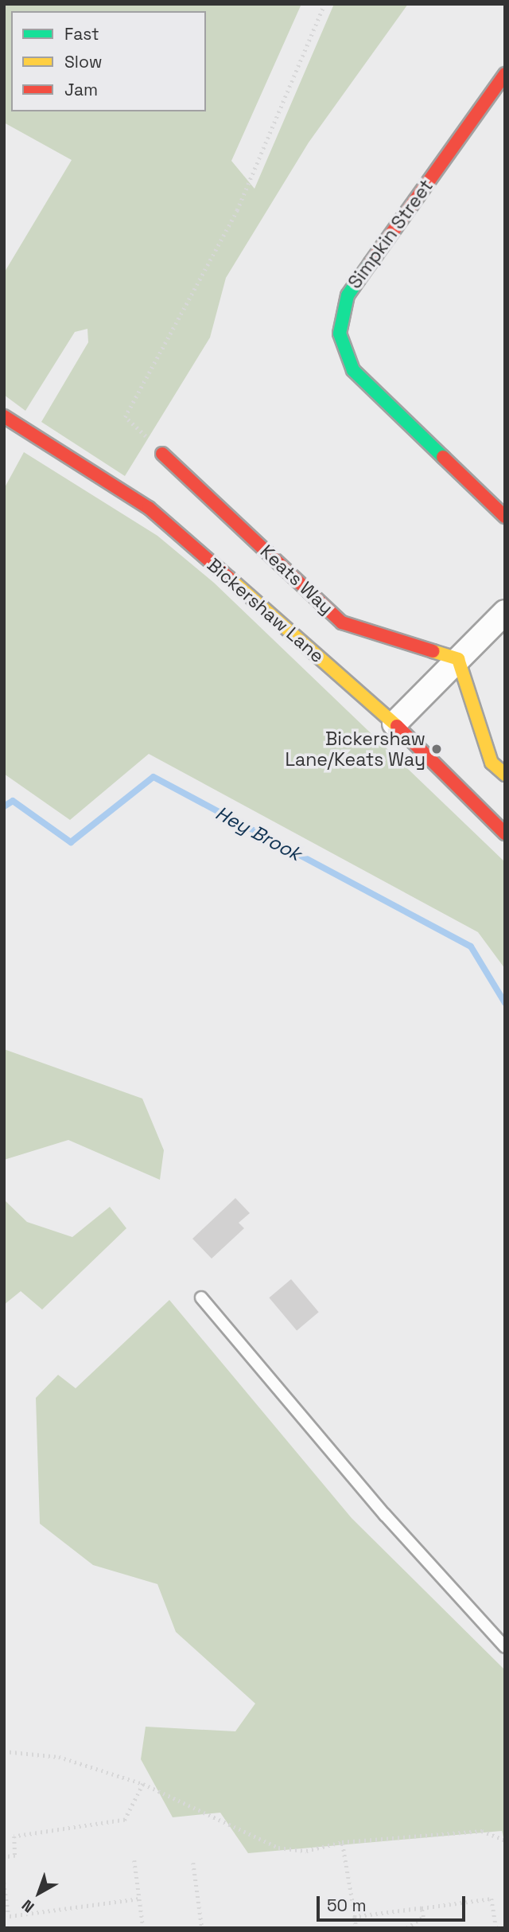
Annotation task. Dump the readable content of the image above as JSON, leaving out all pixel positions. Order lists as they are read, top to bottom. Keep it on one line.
{"streets":{"street":["Simpkin Street","Keats Way","Bickershaw Lane"]},"water":["Hey Brook"],"places":["Bickershaw Lane/Keats Way"],"legend":["Fast","Slow","Jam"],"scale_bar":"50 m","north":"bottom left"}
